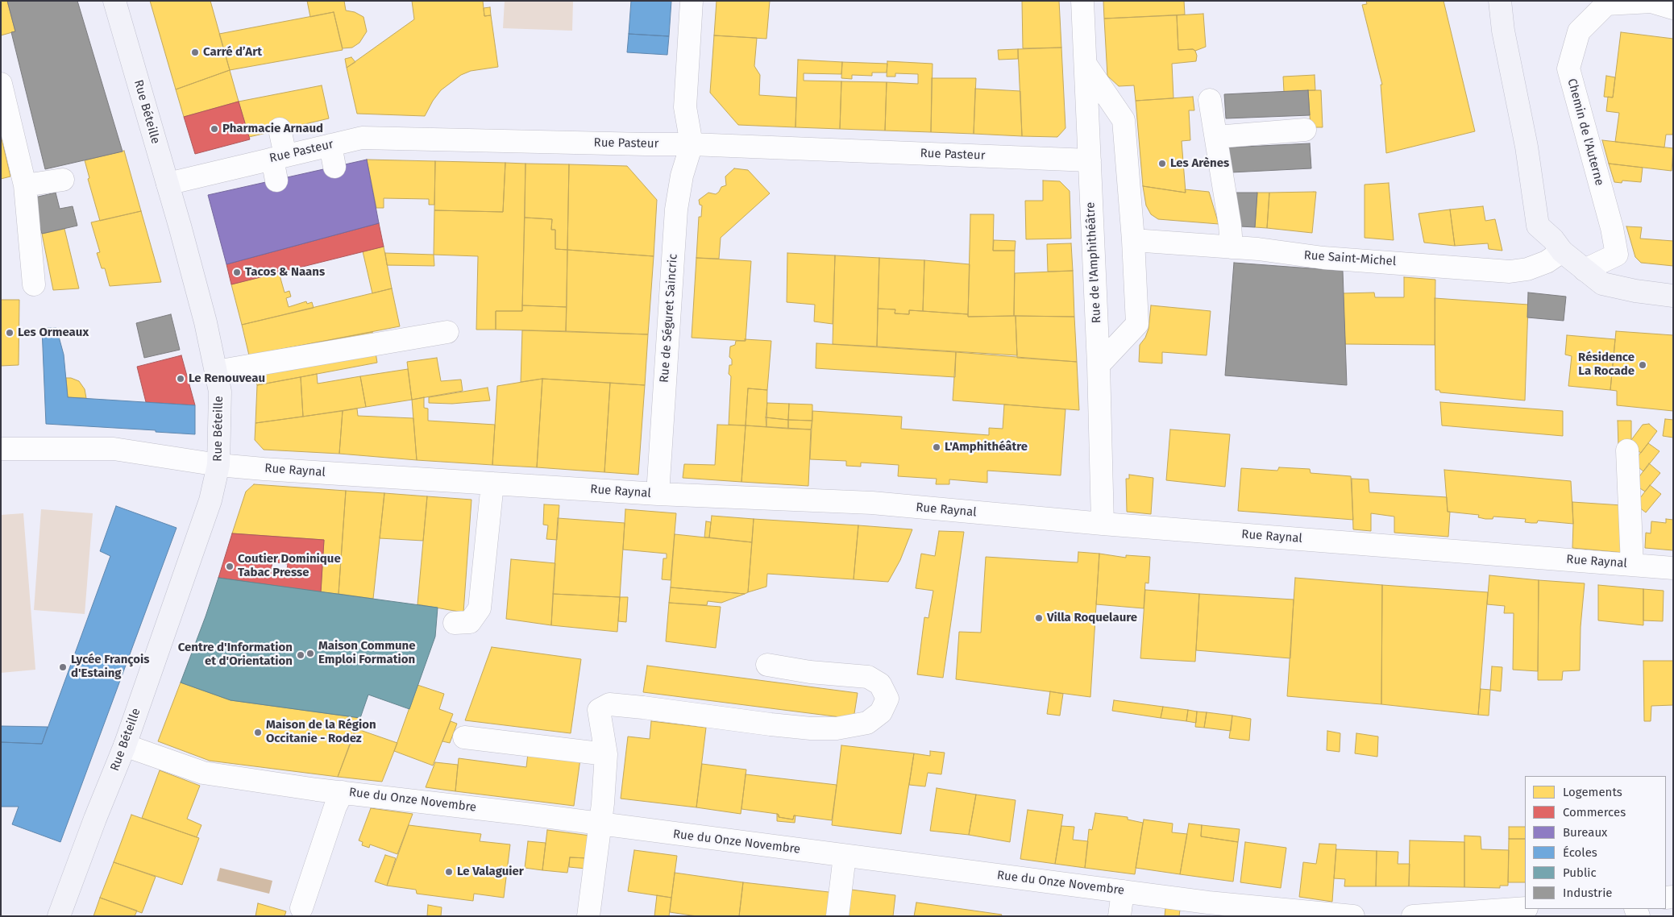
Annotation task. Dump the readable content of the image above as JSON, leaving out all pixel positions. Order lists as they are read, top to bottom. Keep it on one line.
{"streets":{"main road":["Rue Béteille"],"street":["Chemin de l'Auterne","Rue Pasteur","Rue Saint-Michel","Rue de l'Amphithéâtre","Rue de Séguret Saincric","Rue Raynal","Rue du Onze Novembre"]},"crossings":[["Rue Béteille","Rue Pasteur"],["Rue Béteille","Rue Raynal"],["Rue Béteille","Rue du Onze Novembre"],["Rue Pasteur","Rue de l'Amphithéâtre"],["Rue Pasteur","Rue de Séguret Saincric"],["Rue de l'Amphithéâtre","Rue Raynal"],["Rue de Séguret Saincric","Rue Raynal"]],"places":["Carré d’Art","Pharmacie Arnaud","Les Arènes","Tacos & Naans","Les Ormeaux","Résidence La Rocade","Le Renouveau","L'Amphithéâtre","Coutier Dominique Tabac Presse","Villa Roquelaure","Maison Commune Emploi Formation","Centre d'Information et d'Orientation","Lycée François d'Estaing","Maison de la Région Occitanie - Rodez","Le Valaguier"],"legend":["Logements","Commerces","Bureaux","Écoles","Public","Industrie"]}
